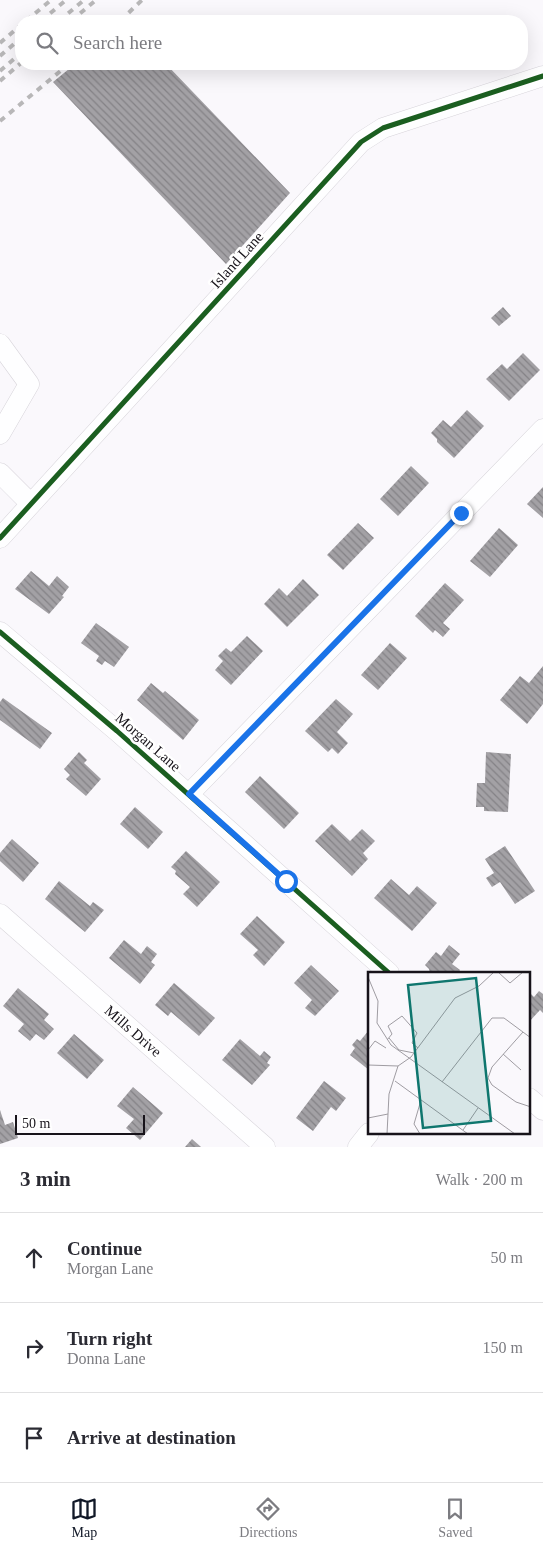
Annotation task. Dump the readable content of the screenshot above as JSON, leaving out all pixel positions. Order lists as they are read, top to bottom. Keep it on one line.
{"streets":{"street":["Island Lane","Morgan Lane","Mills Drive"]},"scale_bar":"50 m","page":{"search":"Search here","scale":"50 m","heading":["3 min","Walk · 200 m"],"list":[["Continue","Morgan Lane","50 m"],["Turn right","Donna Lane","150 m"],"Arrive at destination"],"nav":["Map","Directions","Saved"]}}
